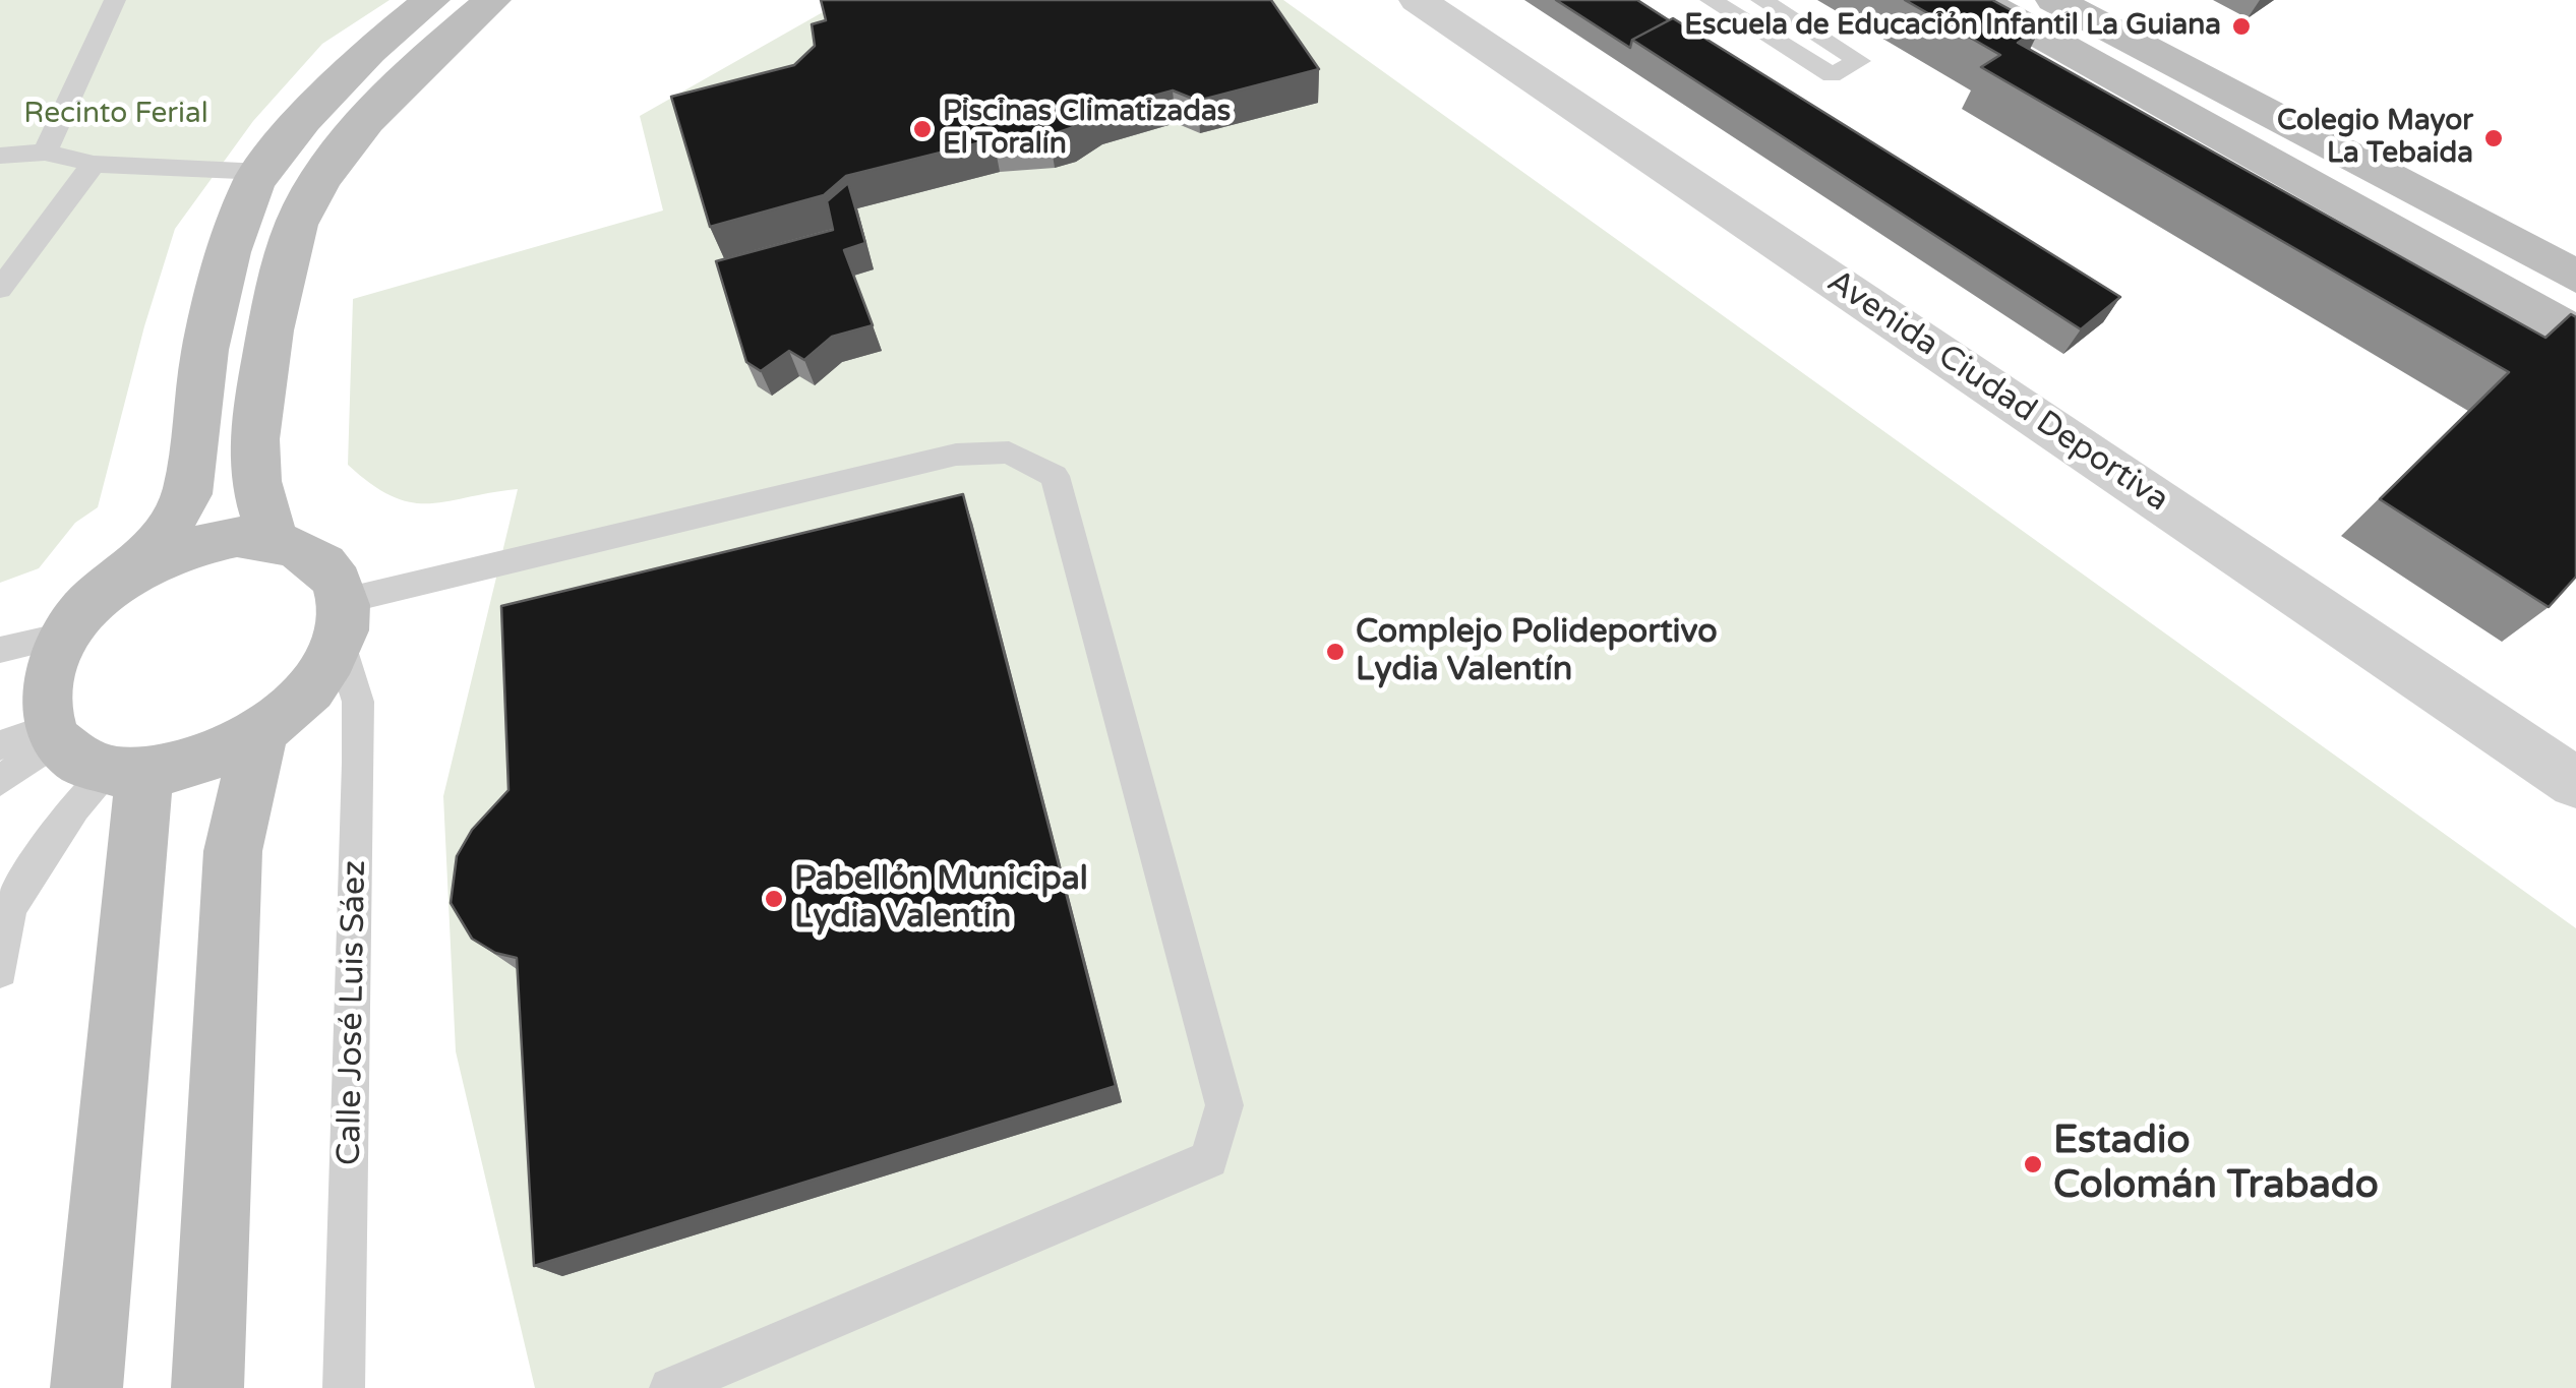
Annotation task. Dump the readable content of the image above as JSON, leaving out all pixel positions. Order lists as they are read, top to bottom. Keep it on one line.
{"streets":{"street":["Avenida Ciudad Deportiva"],"lane":["Calle José Luis Sáez"]},"parks":["Recinto Ferial"],"places":["Escuela de Educación Infantil La Guiana","Piscinas Climatizadas El Toralín","Colegio Mayor La Tebaida","Complejo Polideportivo Lydia Valentín","Pabellón Municipal Lydia Valentín","Estadio Colomán Trabado"]}
